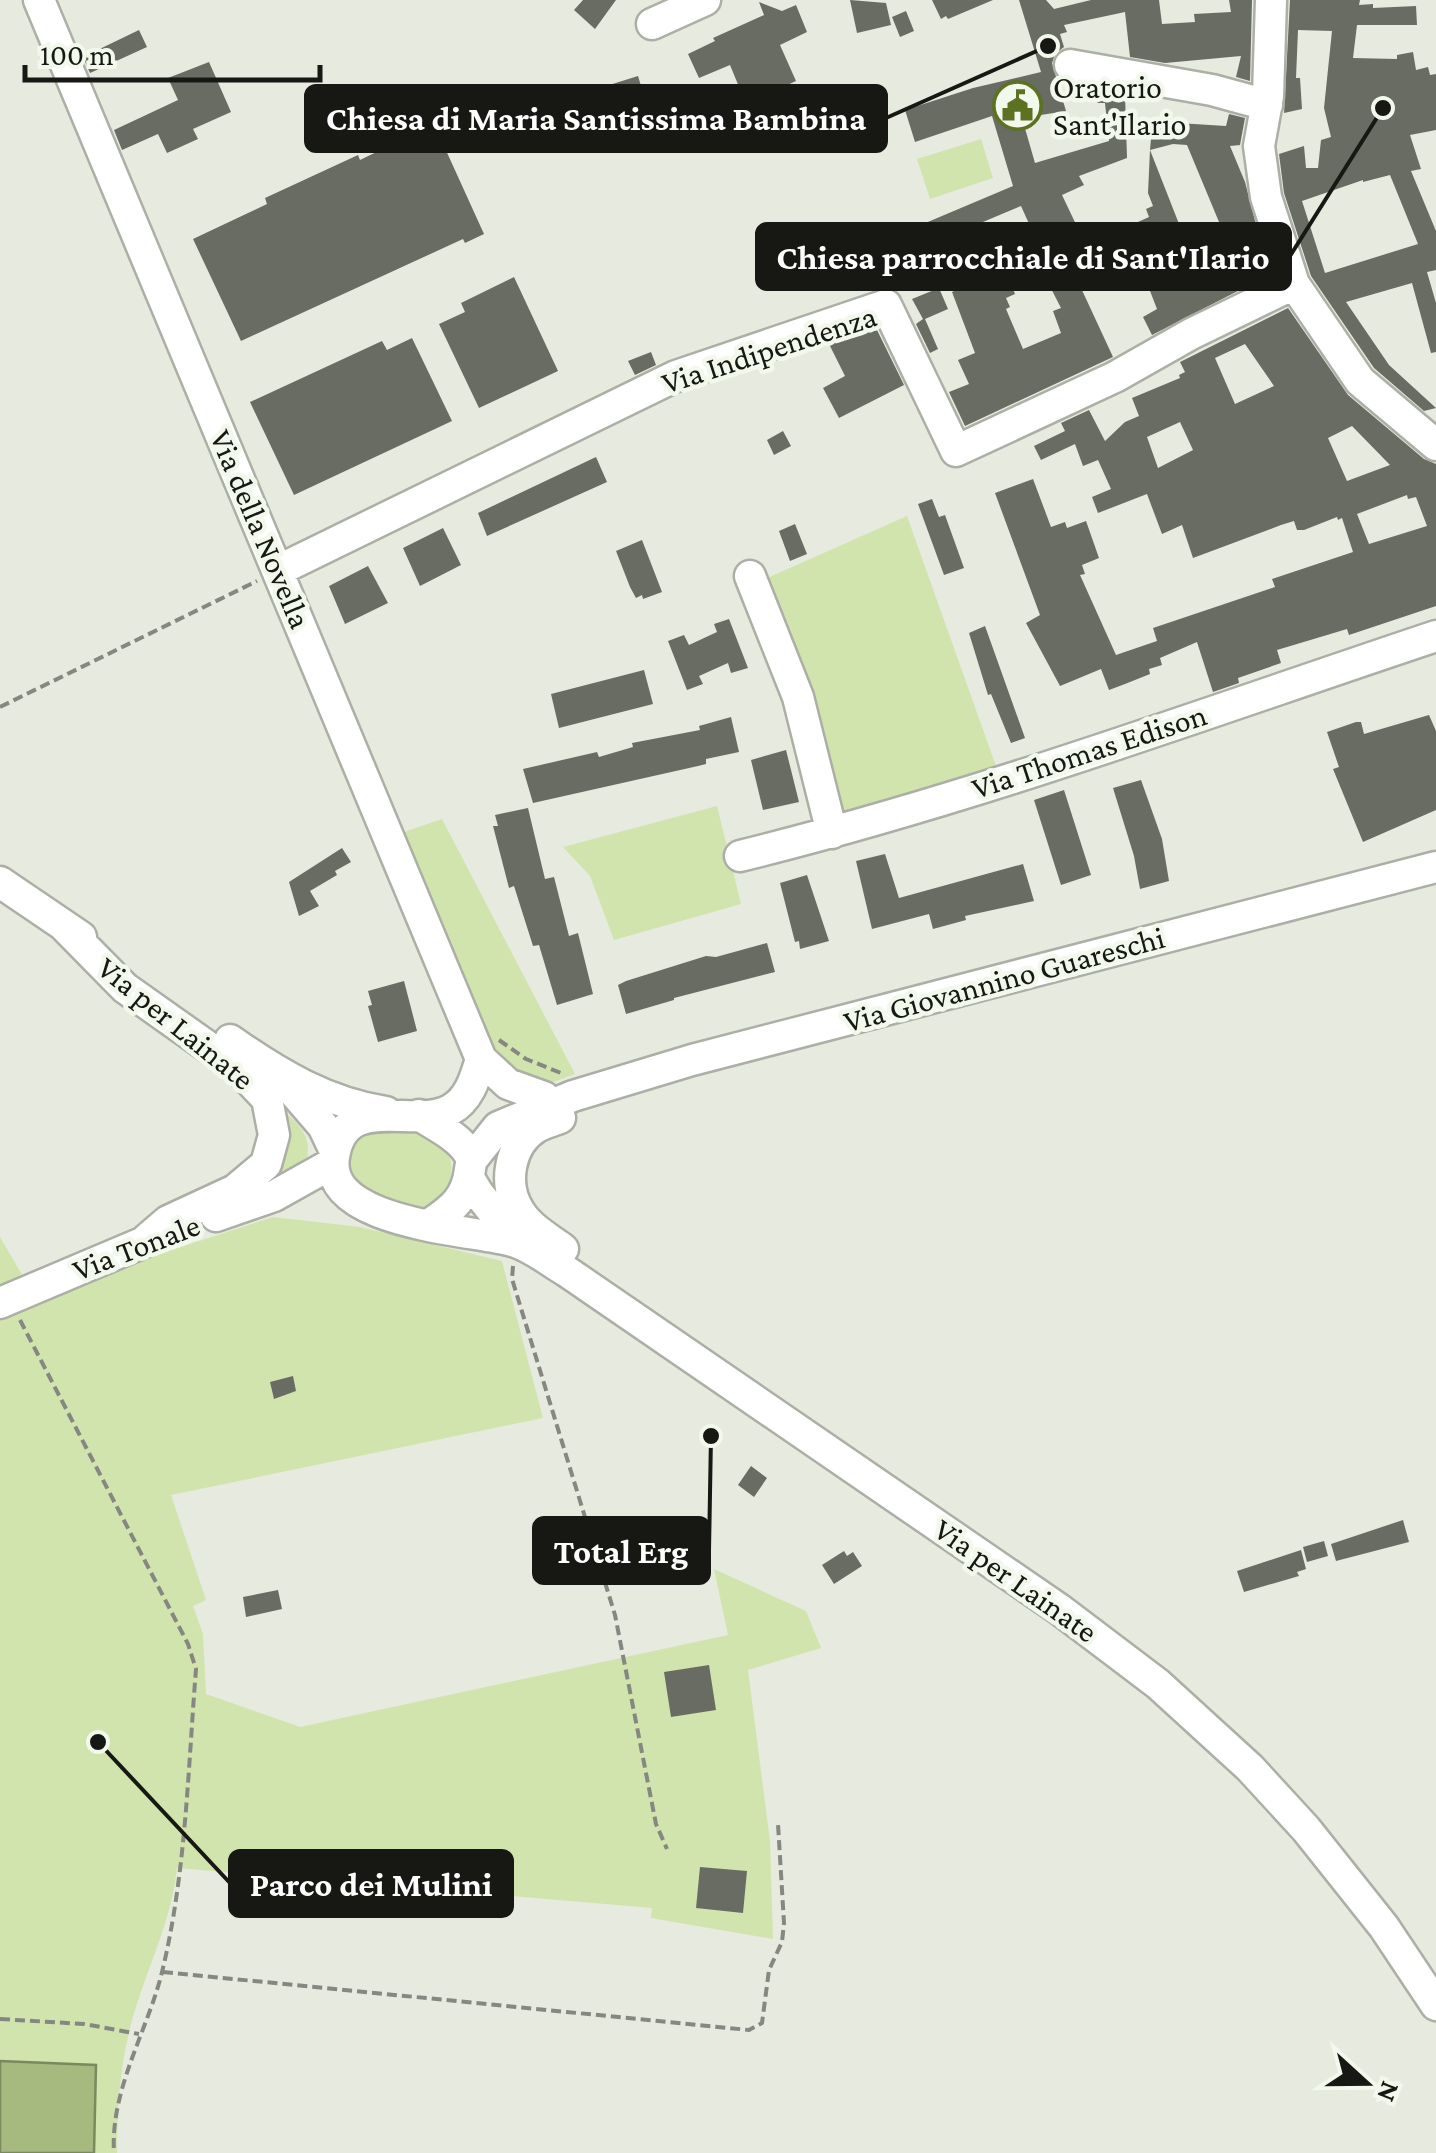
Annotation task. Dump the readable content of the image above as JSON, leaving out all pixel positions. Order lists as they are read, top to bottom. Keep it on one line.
{"streets":{"street":["Via Indipendenza","Via della Novella","Via Thomas Edison","Via Giovannino Guareschi","Via per Lainate","Via Tonale"]},"crossings":[["Via Indipendenza","Via della Novella"],["Via della Novella","Via Giovannino Guareschi"],["Via della Novella","Via per Lainate"],["Via Giovannino Guareschi","Via per Lainate"],["Via per Lainate","Via Tonale"]],"places":{"other":["Chiesa di Maria Santissima Bambina","Chiesa parrocchiale di Sant'Ilario","Total Erg","Parco dei Mulini"],"public building":["Oratorio Sant'Ilario"]},"scale_bar":"100 m","north":"right"}
